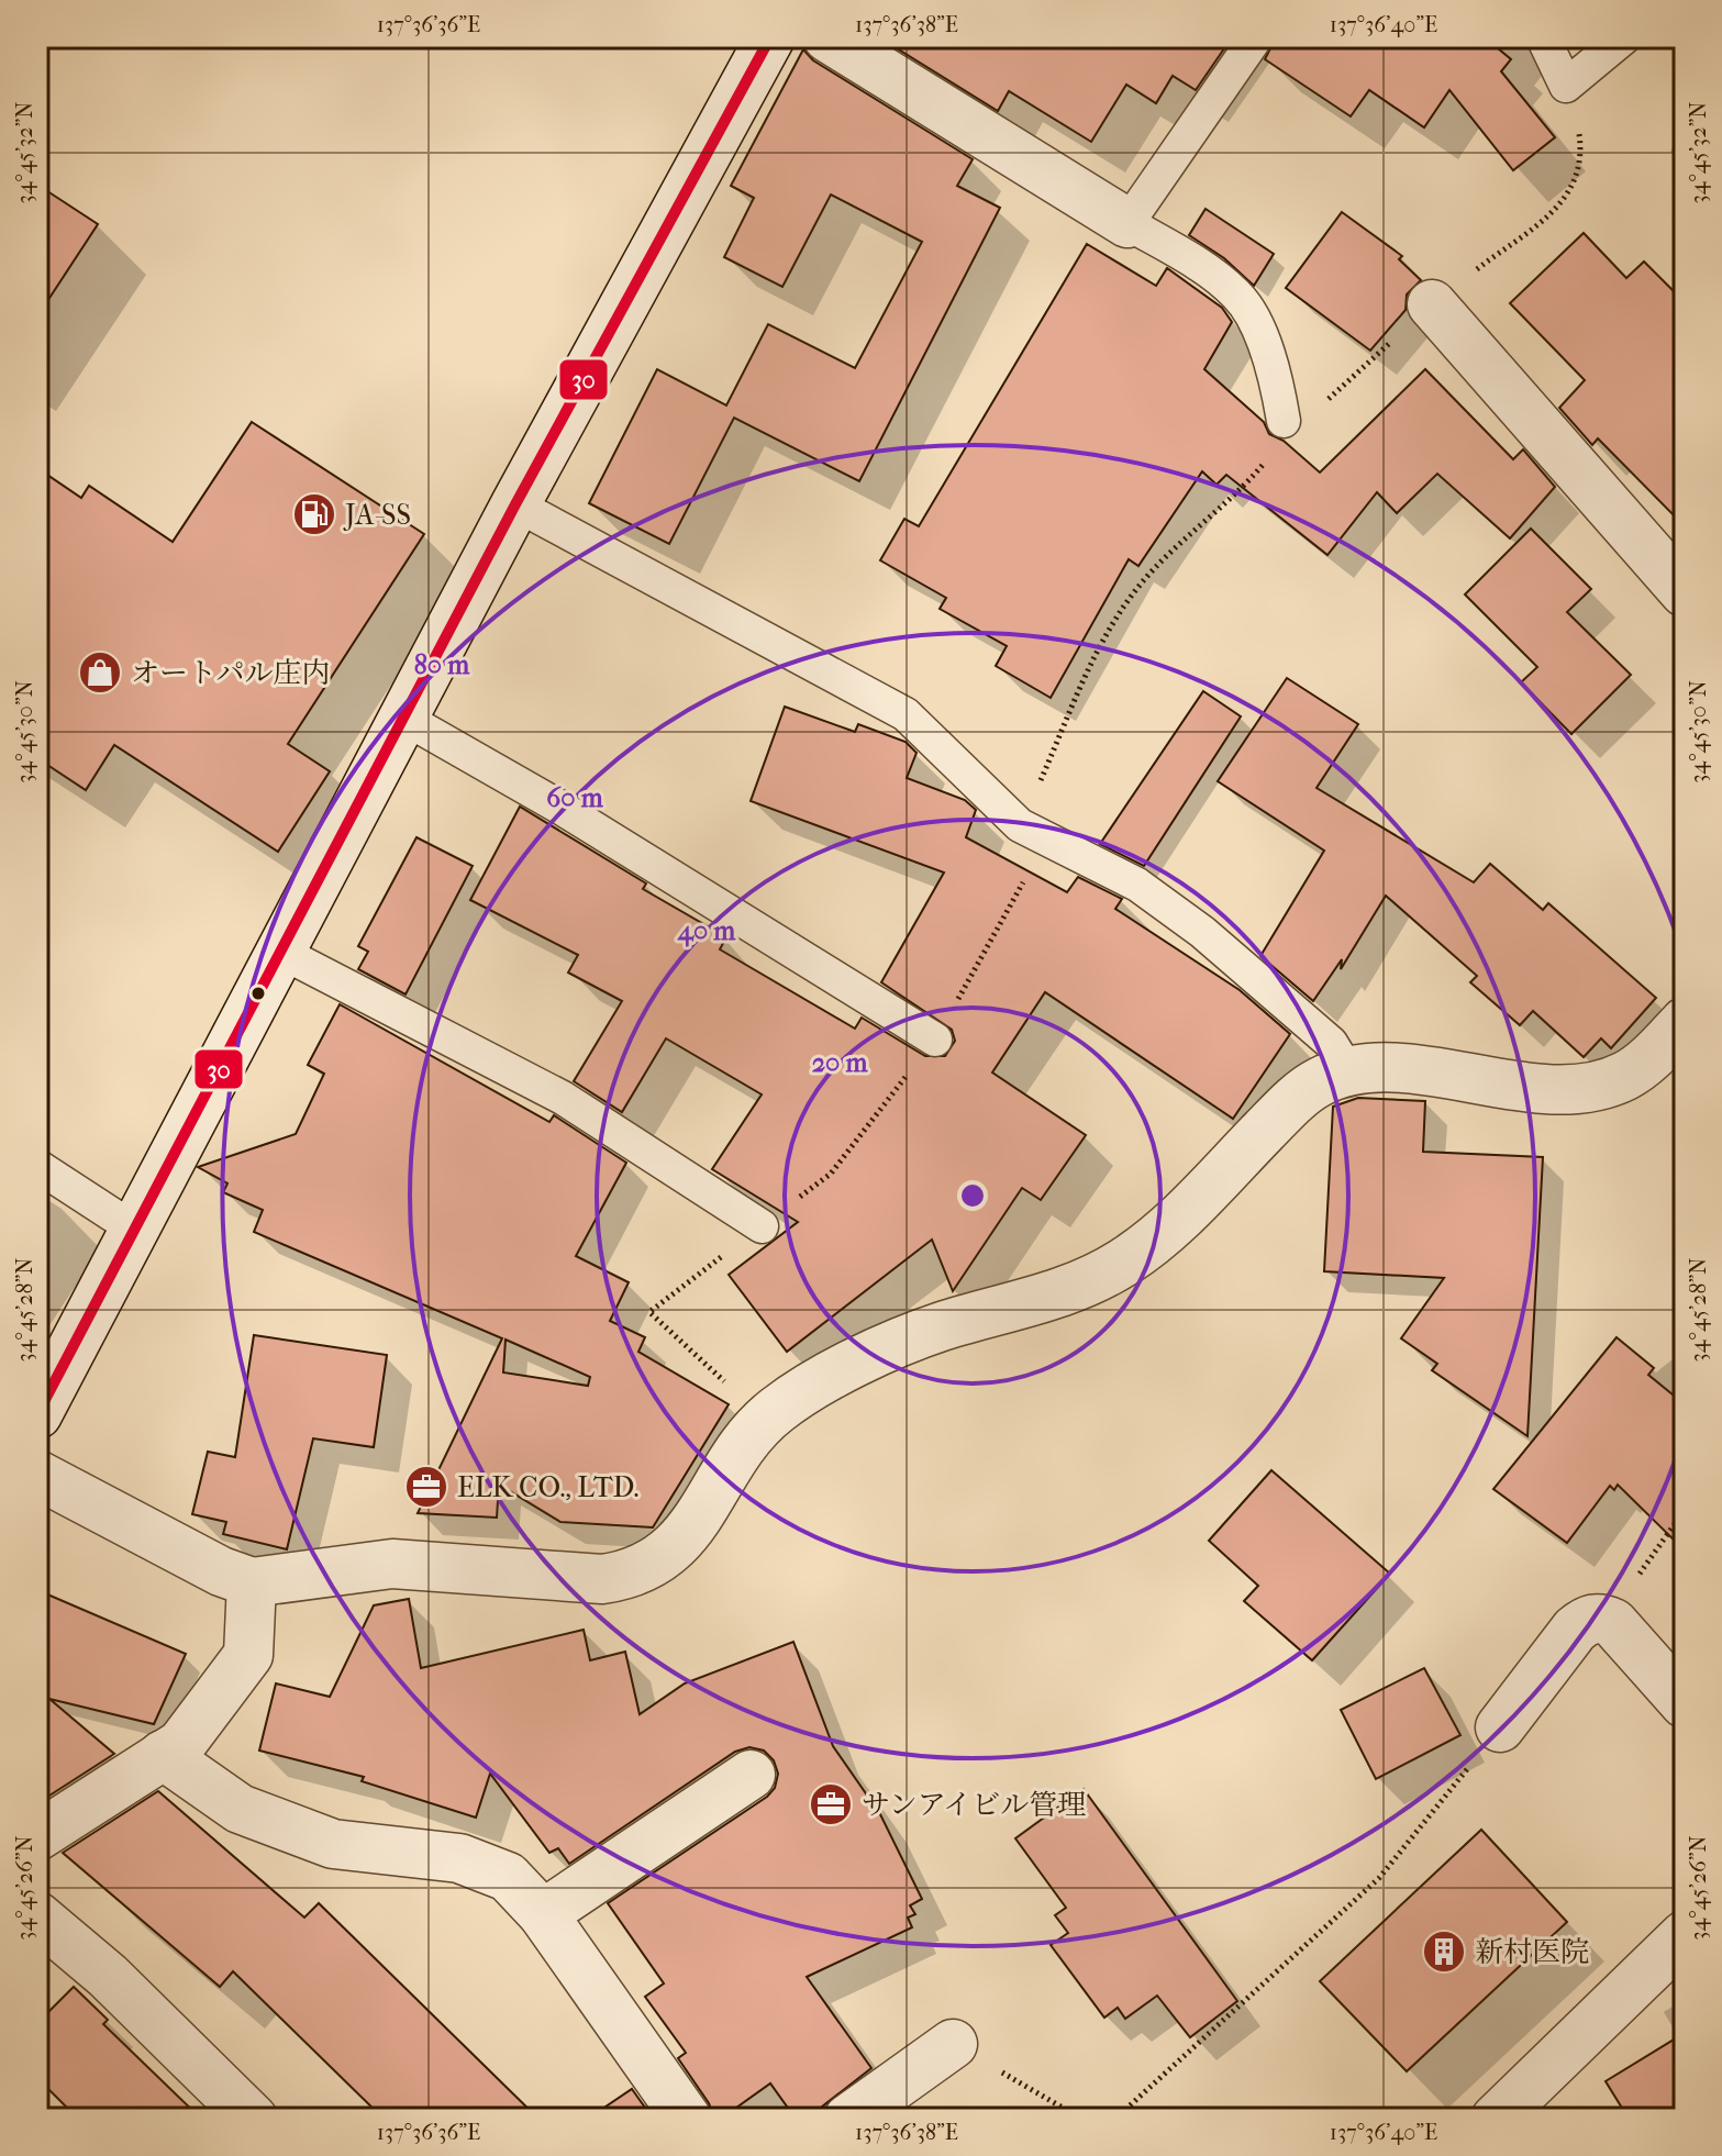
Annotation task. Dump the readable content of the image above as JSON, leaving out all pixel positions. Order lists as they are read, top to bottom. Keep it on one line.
{"places":{"fuel station":["JA-SS"],"shop":["オートパル庄内"],"office":["ELK CO., LTD.","サンアイビル管理"],"building":["新村医院"]},"lines":["transit line 30"],"coordinates":["137°36'36\"E","137°36'38\"E","137°36'40\"E","34°45'32\"N","34°45'30\"N","34°45'28\"N","34°45'26\"N"],"rings":["80 m","60 m","40 m","20 m"]}
